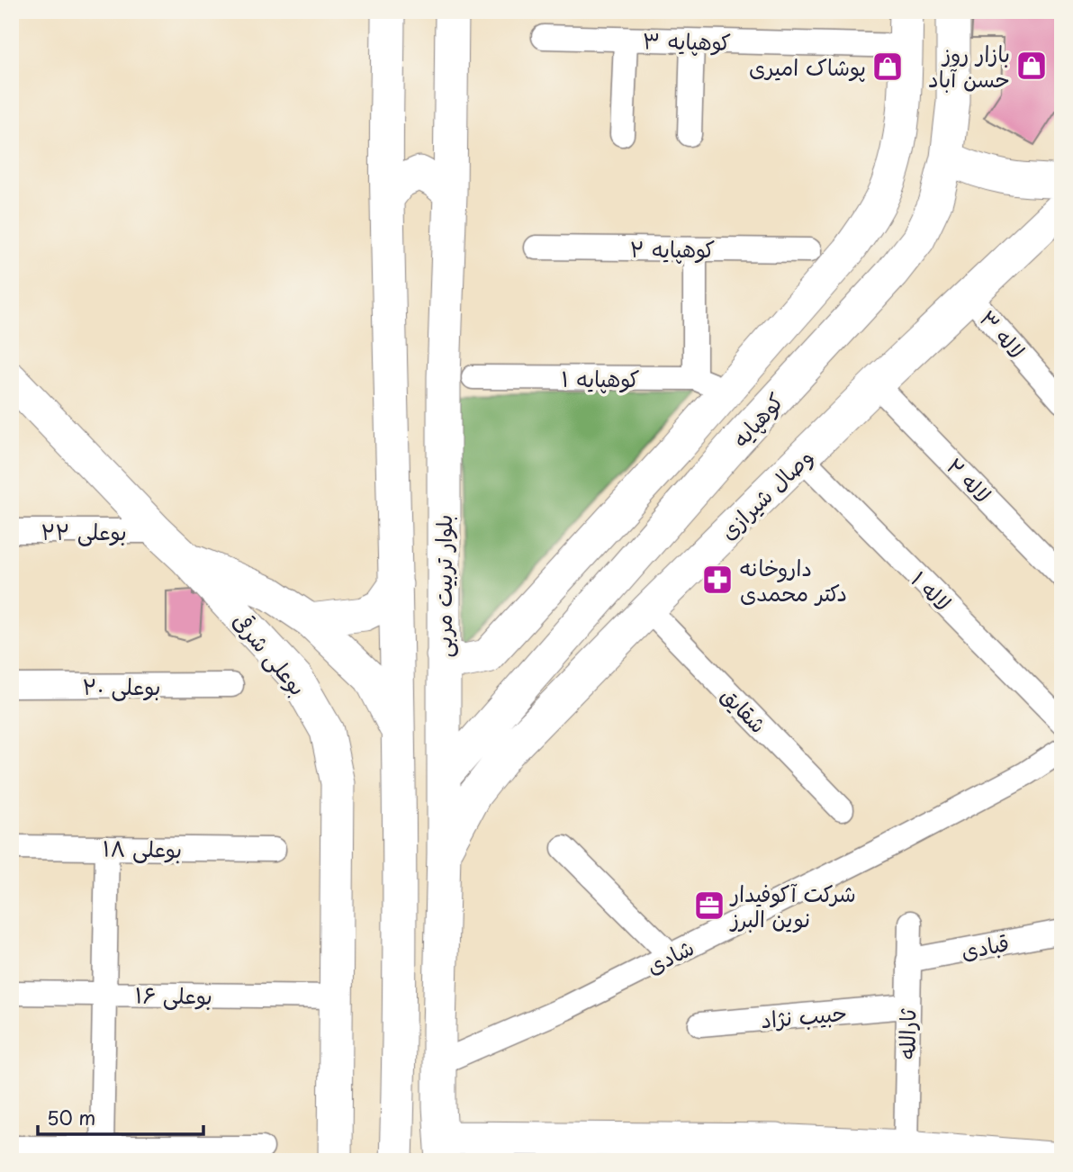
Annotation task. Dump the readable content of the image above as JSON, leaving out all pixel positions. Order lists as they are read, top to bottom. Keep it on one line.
{"streets":{"main road":["کوهپایه","وصال شیرازی","بلوار تربیت مربی","بوعلی شرقی"],"street":["کوهپایه ۳","کوهپایه ۲","لاله ۳","کوهپایه ۱","لاله ۲","بوعلی ۲۲","لاله ۱","بوعلی ۲۰","شقایق","بوعلی ۱۸","قبادی","شادی","بوعلی ۱۶","حبیب نژاد","ثارالله"]},"crossings":[["کوهپایه ۳","کوهپایه"],["لاله ۳","وصال شیرازی"],["کوهپایه ۱","کوهپایه"],["کوهپایه","بلوار تربیت مربی"],["لاله ۲","وصال شیرازی"],["وصال شیرازی","بلوار تربیت مربی"],["وصال شیرازی","لاله ۱"],["وصال شیرازی","شقایق"],["بوعلی ۲۲","بوعلی شرقی"],["بلوار تربیت مربی","شادی"],["بوعلی شرقی","بوعلی ۱۶"],["قبادی","ثارالله"],["حبیب نژاد","ثارالله"]],"places":{"shop":["بازار روز حسن آباد","پوشاک امیری"],"pharmacy":["داروخانه دکتر محمدی"],"office":["شرکت آکوفیدار نوین البرز"]},"scale_bar":"50 m"}
